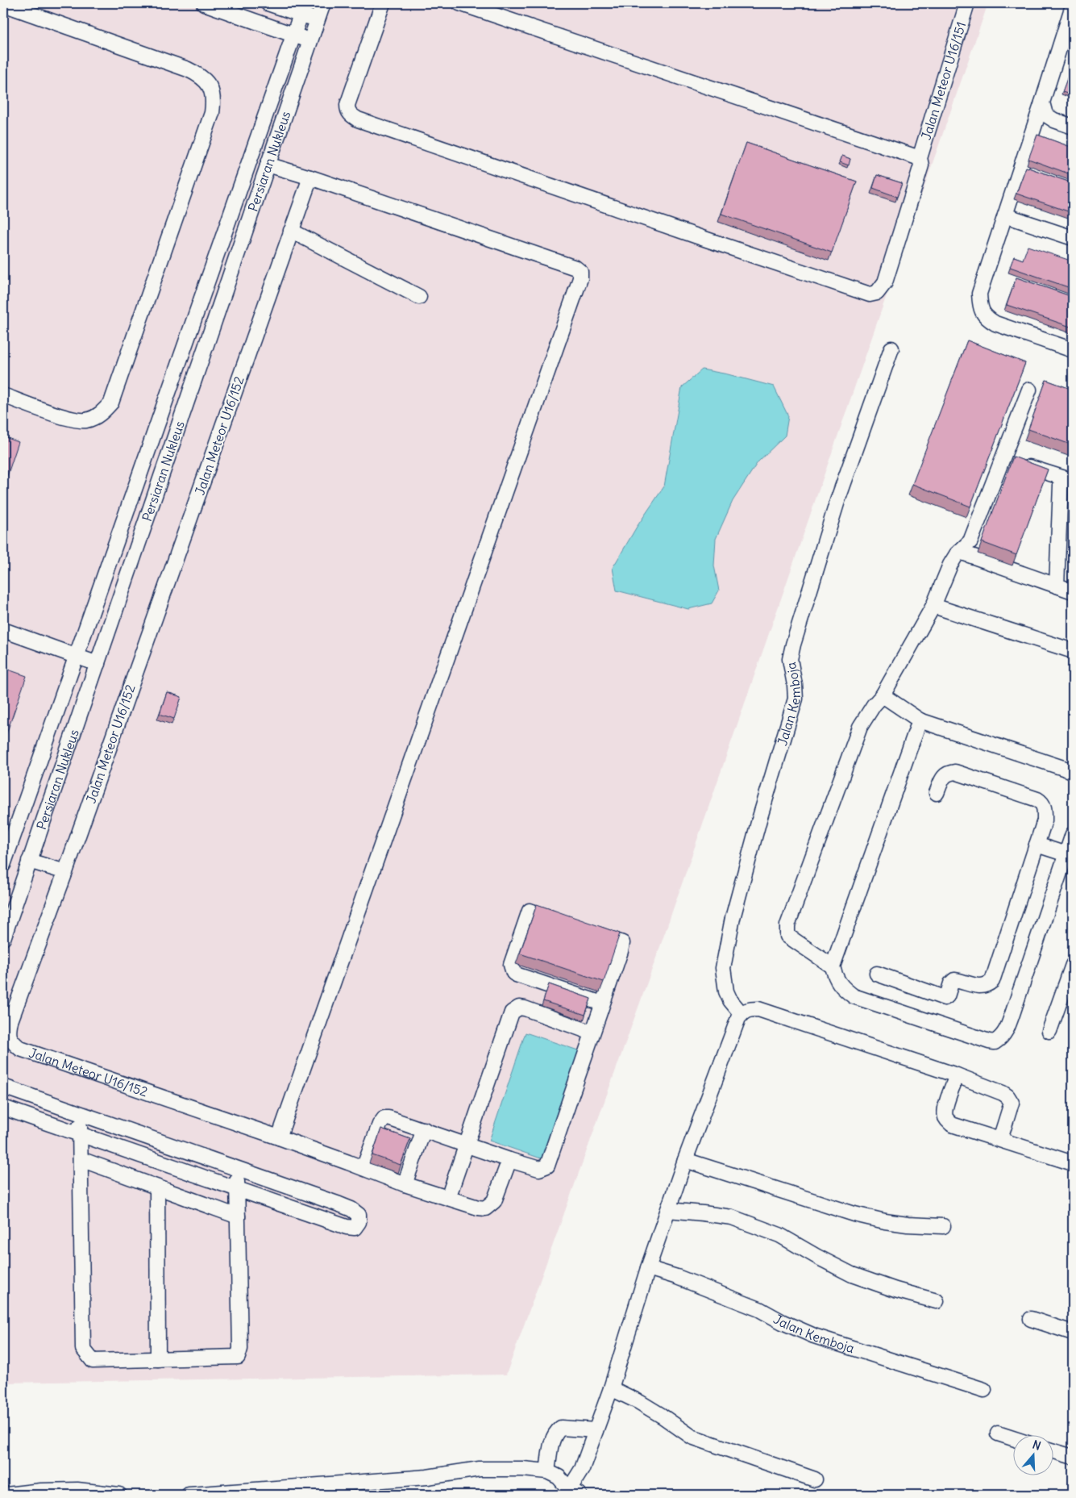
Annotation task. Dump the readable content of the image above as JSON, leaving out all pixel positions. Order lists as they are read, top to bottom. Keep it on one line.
{"streets":{"street":["Jalan Meteor U16/151","Persiaran Nukleus","Jalan Meteor U16/152","Jalan Kemboja"]},"north":"top"}
